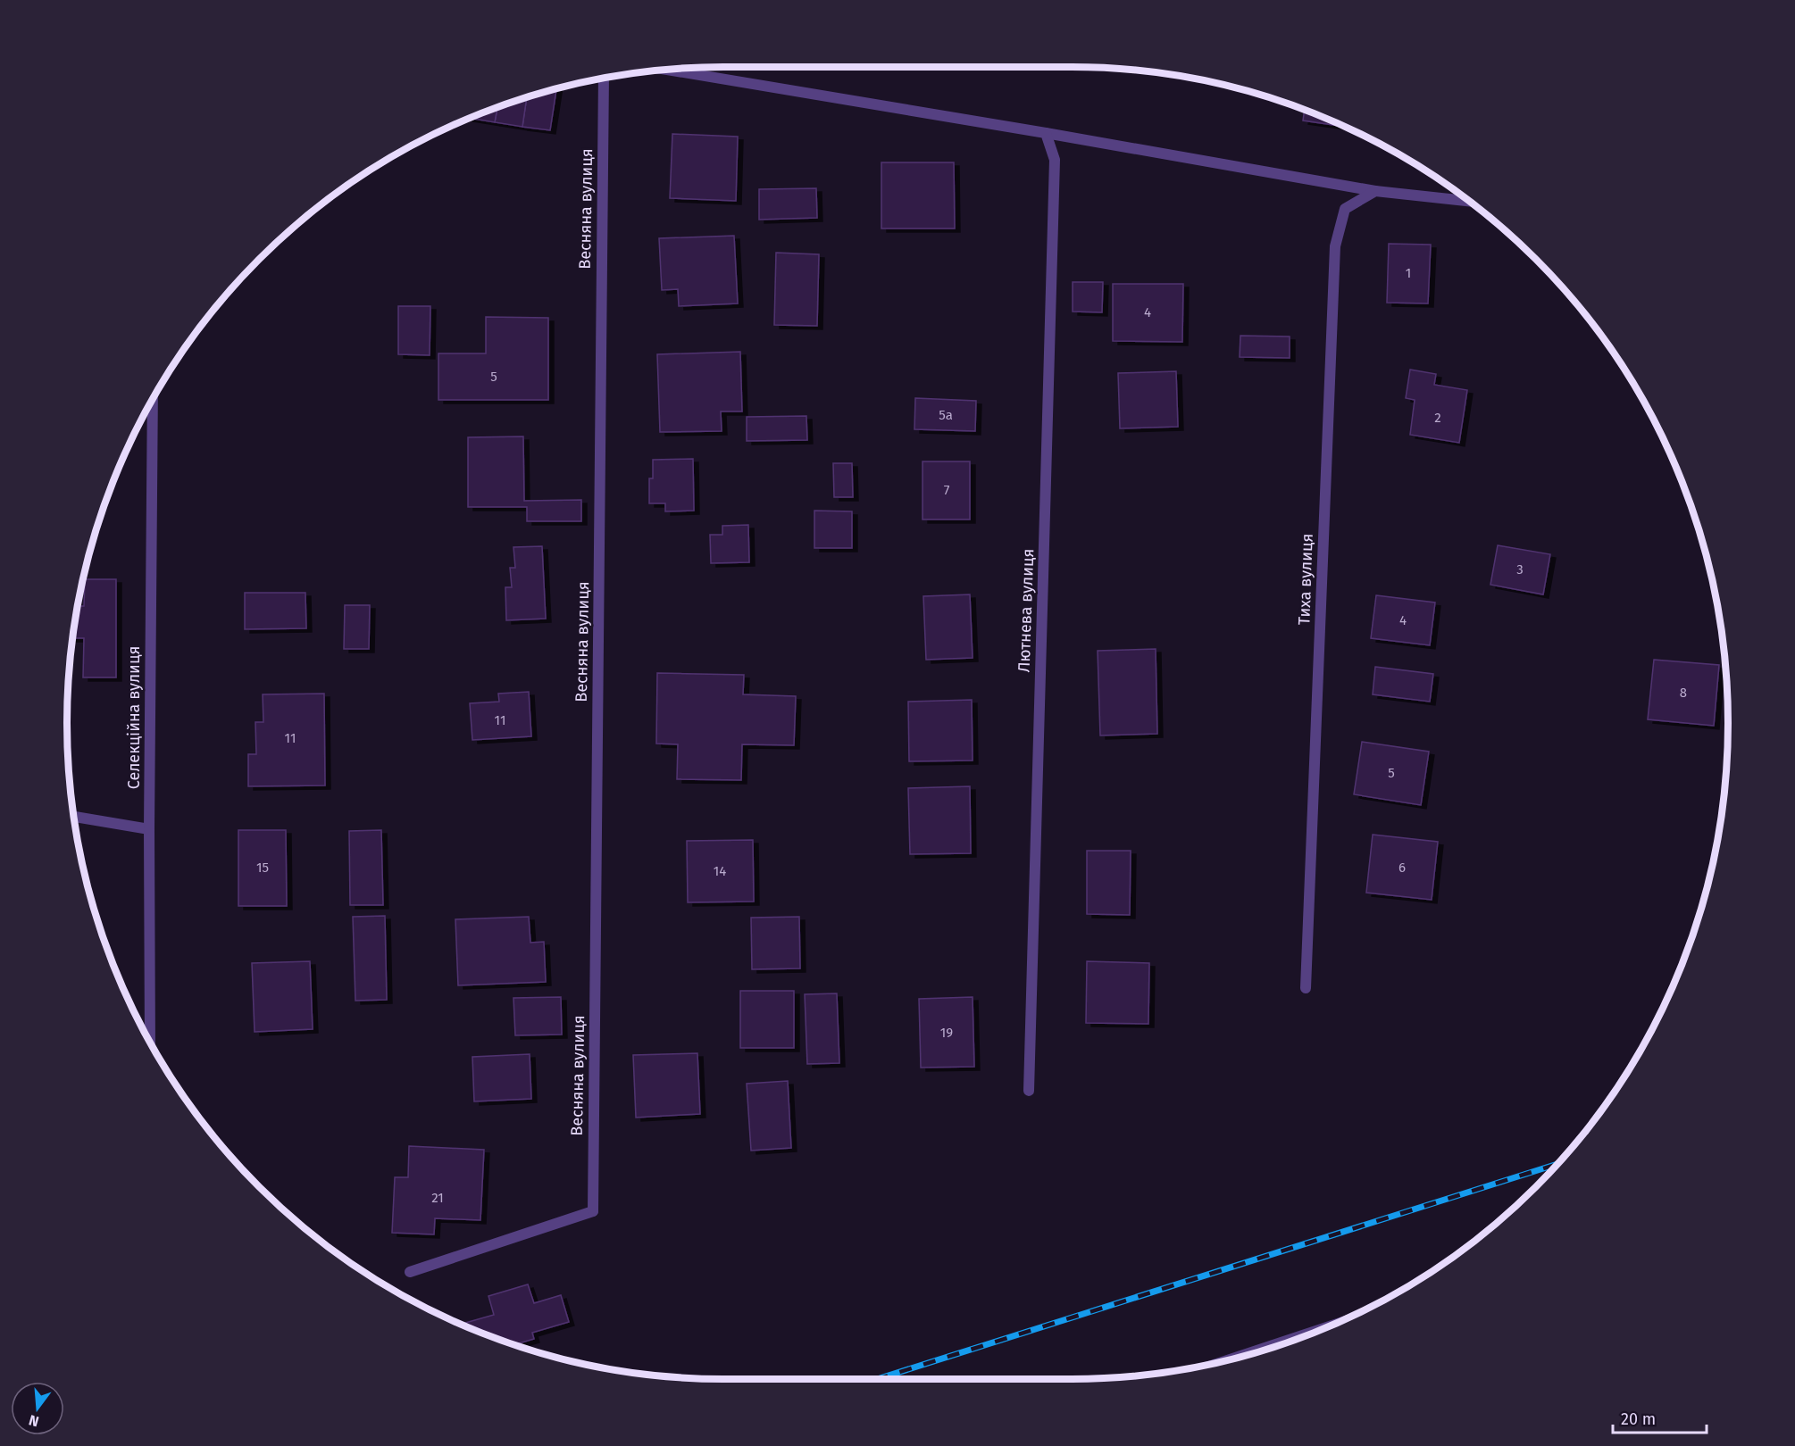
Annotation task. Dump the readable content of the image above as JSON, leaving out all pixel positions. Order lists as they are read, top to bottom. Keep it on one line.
{"streets":{"street":["Весняна вулиця","Тиха вулиця","Лютнева вулиця","Селекційна вулиця"]},"house_numbers":["1","4","5","5а","2","7","3","4","8","11","11","5","15","6","14","19","21"],"scale_bar":"20 m","north":"bottom"}
